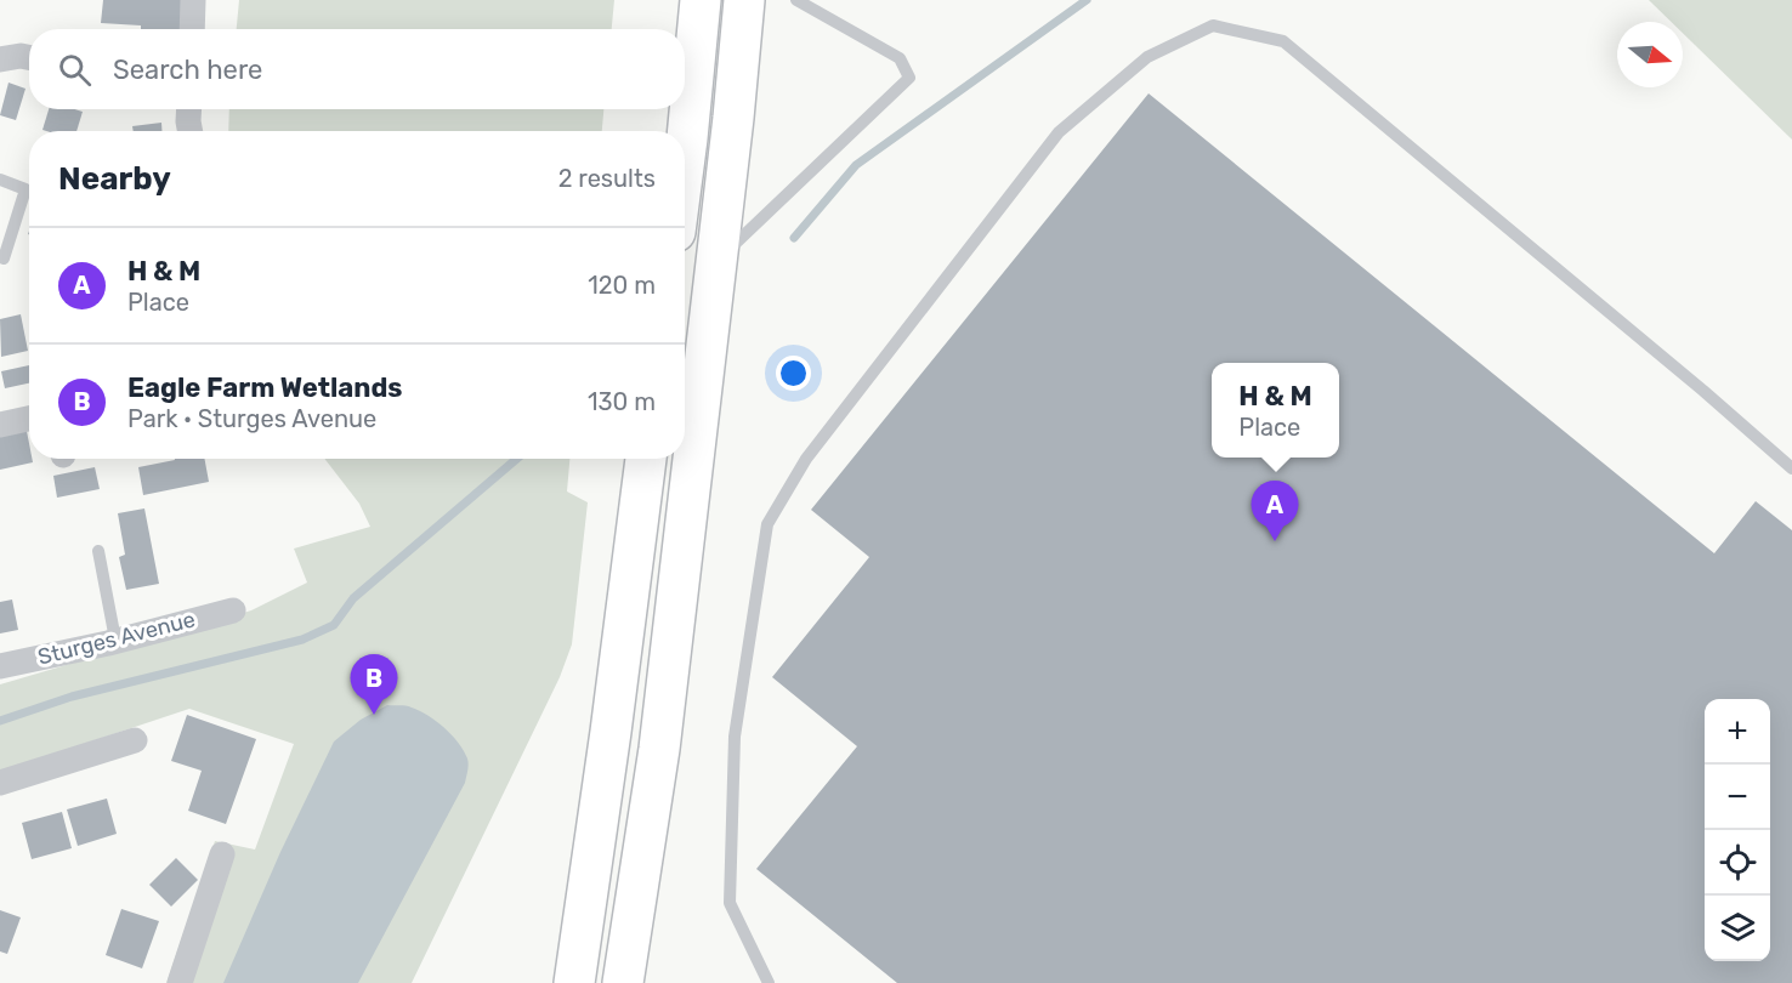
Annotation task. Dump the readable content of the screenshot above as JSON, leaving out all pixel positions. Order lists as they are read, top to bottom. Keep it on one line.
{"streets":{"street":["Sturges Avenue"]},"north":"right","page":{"search":"Search here","heading":["Nearby","2 results"],"list":[{"mark":"A","name":"H & M","note":"Place","value":"120 m"},{"mark":"B","name":"Eagle Farm Wetlands","note":"Park · Sturges Avenue","value":"130 m"}],"popup":["H & M","Place"],"pins":["A","B"],"map_buttons":["+","−"]}}
